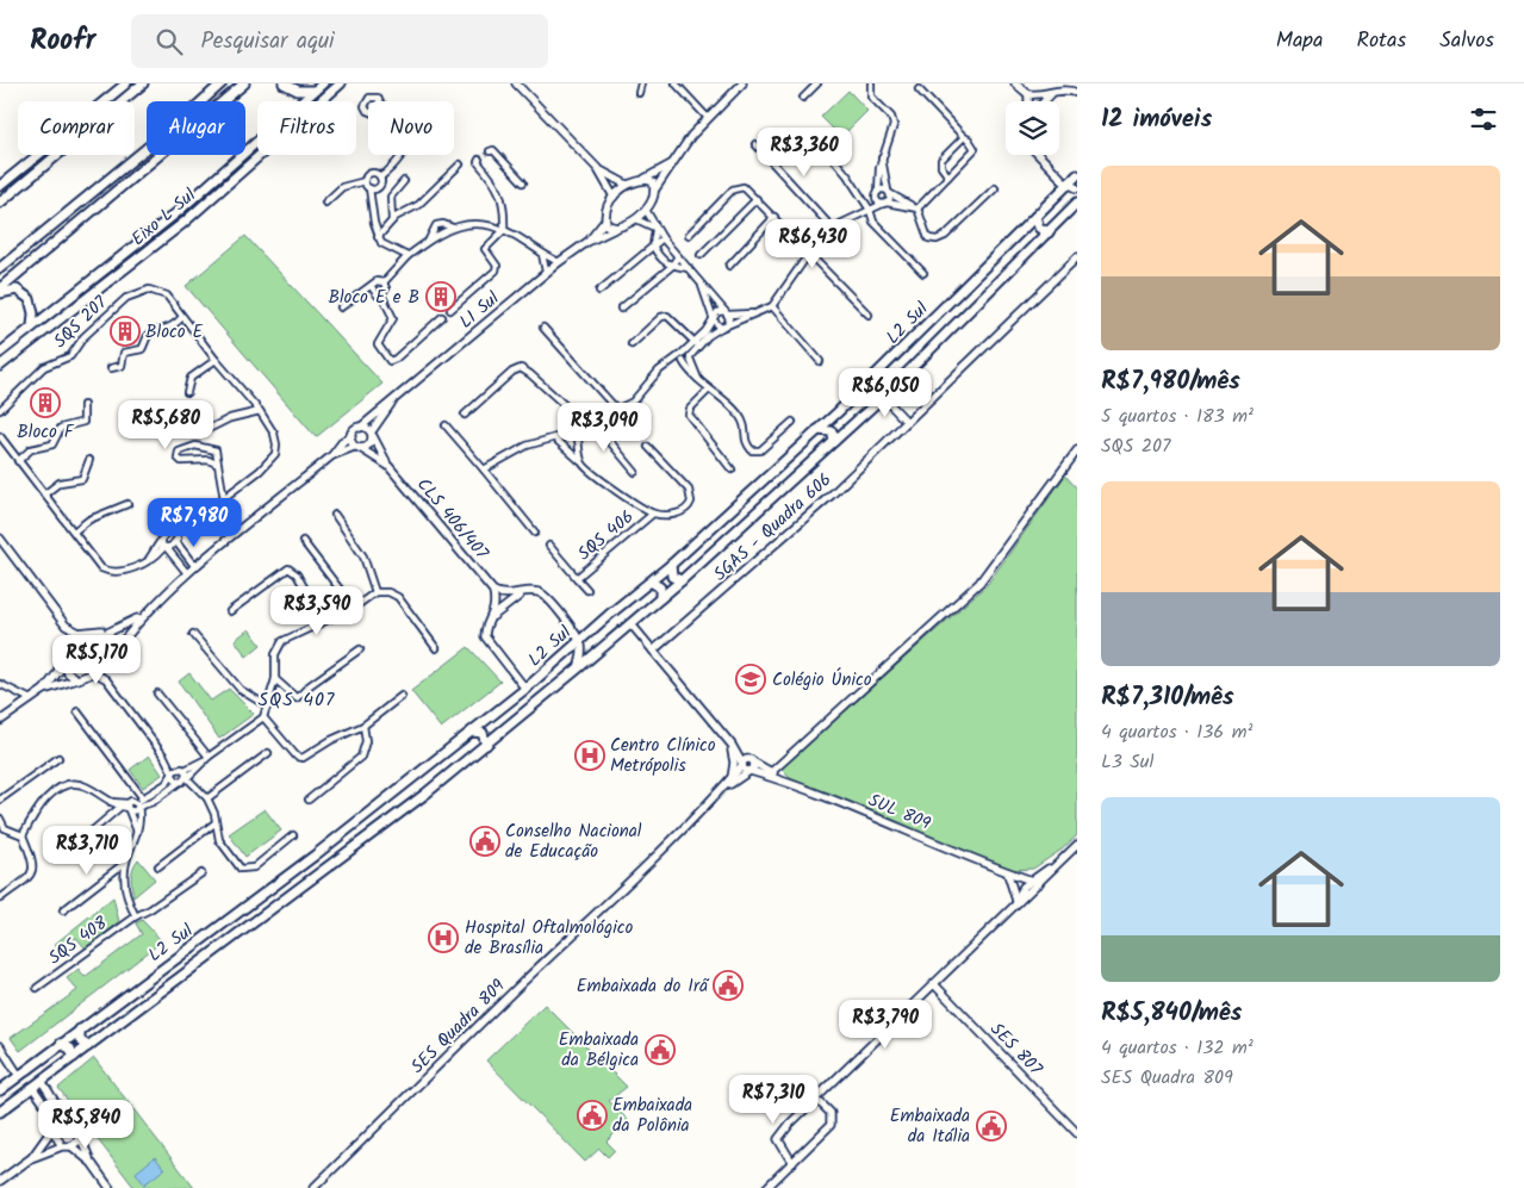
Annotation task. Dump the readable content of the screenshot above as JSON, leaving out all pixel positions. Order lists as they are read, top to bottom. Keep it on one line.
{"streets":{"main road":["Eixo L Sul","L2 Sul"],"street":["L1 Sul","SQS 207","CLS 406/407","SGAS - Quadra 606","SQS 406","SUL 809","SQS 408","SES Quadra 809","SES 807"]},"crossings":[["L1 Sul","CLS 406/407"],["L2 Sul","SUL 809"],["SGAS - Quadra 606","SUL 809"],["SUL 809","SES Quadra 809"]],"districts":["SQS 407"],"places":{"building":["Bloco E e B","Bloco E","Bloco F"],"school or university":["Colégio Único"],"hospital":["Centro Clínico Metrópolis","Hospital Oftalmológico de Brasília"],"public building":["Conselho Nacional de Educação","Embaixada do Irã","Embaixada da Bélgica","Embaixada da Polônia","Embaixada da Itália"]},"page":{"header":"Roofr","search":"Pesquisar aqui","nav":["Mapa","Rotas","Salvos"],"heading":"12 imóveis","chip":["Comprar","Alugar","Filtros","Novo"],"price":["R$3,360","R$6,430","R$6,050","R$5,680","R$3,090","R$7,980","R$3,590","R$5,170","R$3,710","R$3,790","R$7,310","R$5,840"],"list":[{"name":"R$7,980/mês","note":"5 quartos · 183 m² · SQS 207"},{"name":"R$7,310/mês","note":"4 quartos · 136 m² · L3 Sul"},{"name":"R$5,840/mês","note":"4 quartos · 132 m² · SES Quadra 809"}]}}
